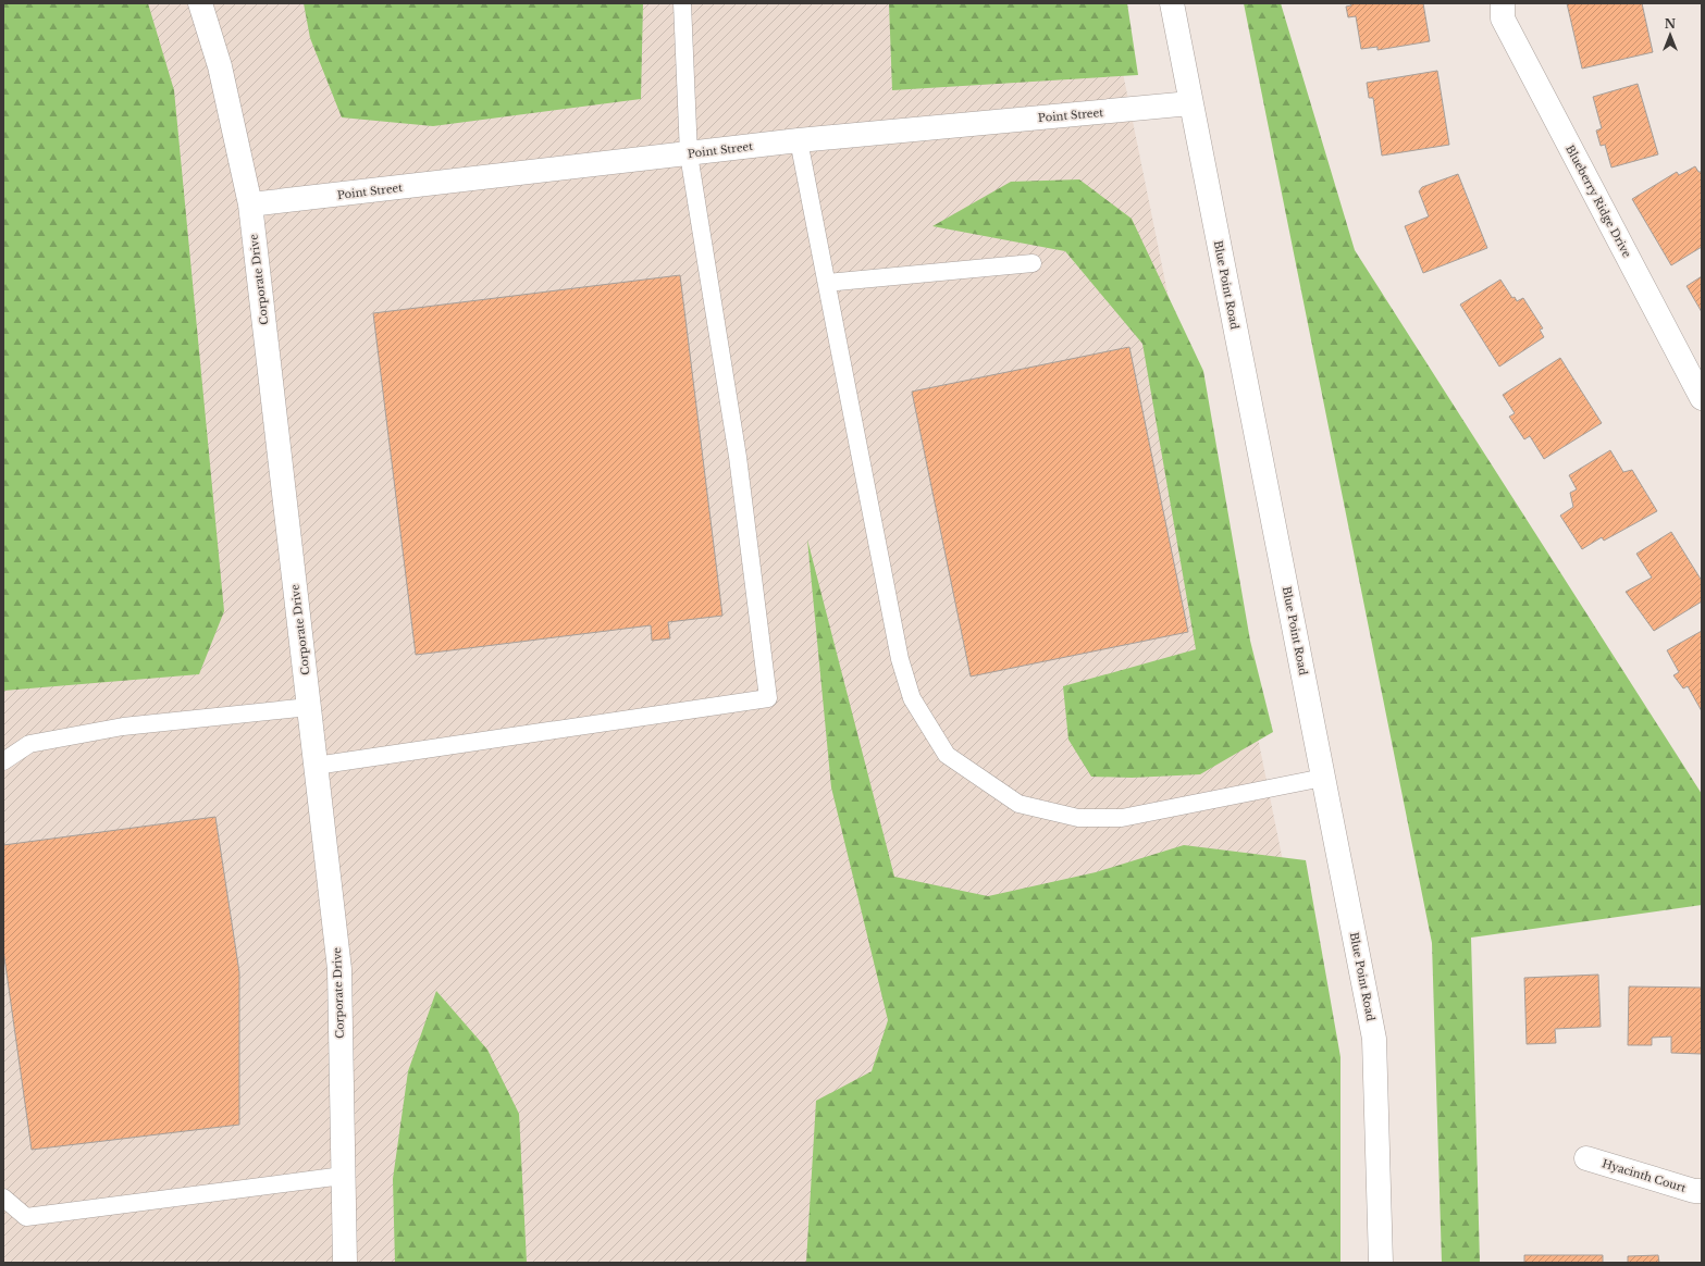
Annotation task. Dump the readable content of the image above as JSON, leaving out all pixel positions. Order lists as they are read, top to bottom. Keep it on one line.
{"streets":{"street":["Point Street","Blueberry Ridge Drive","Corporate Drive","Blue Point Road","Hyacinth Court"]},"crossings":[["Point Street","Corporate Drive"],["Point Street","Blue Point Road"]],"north":"top"}
